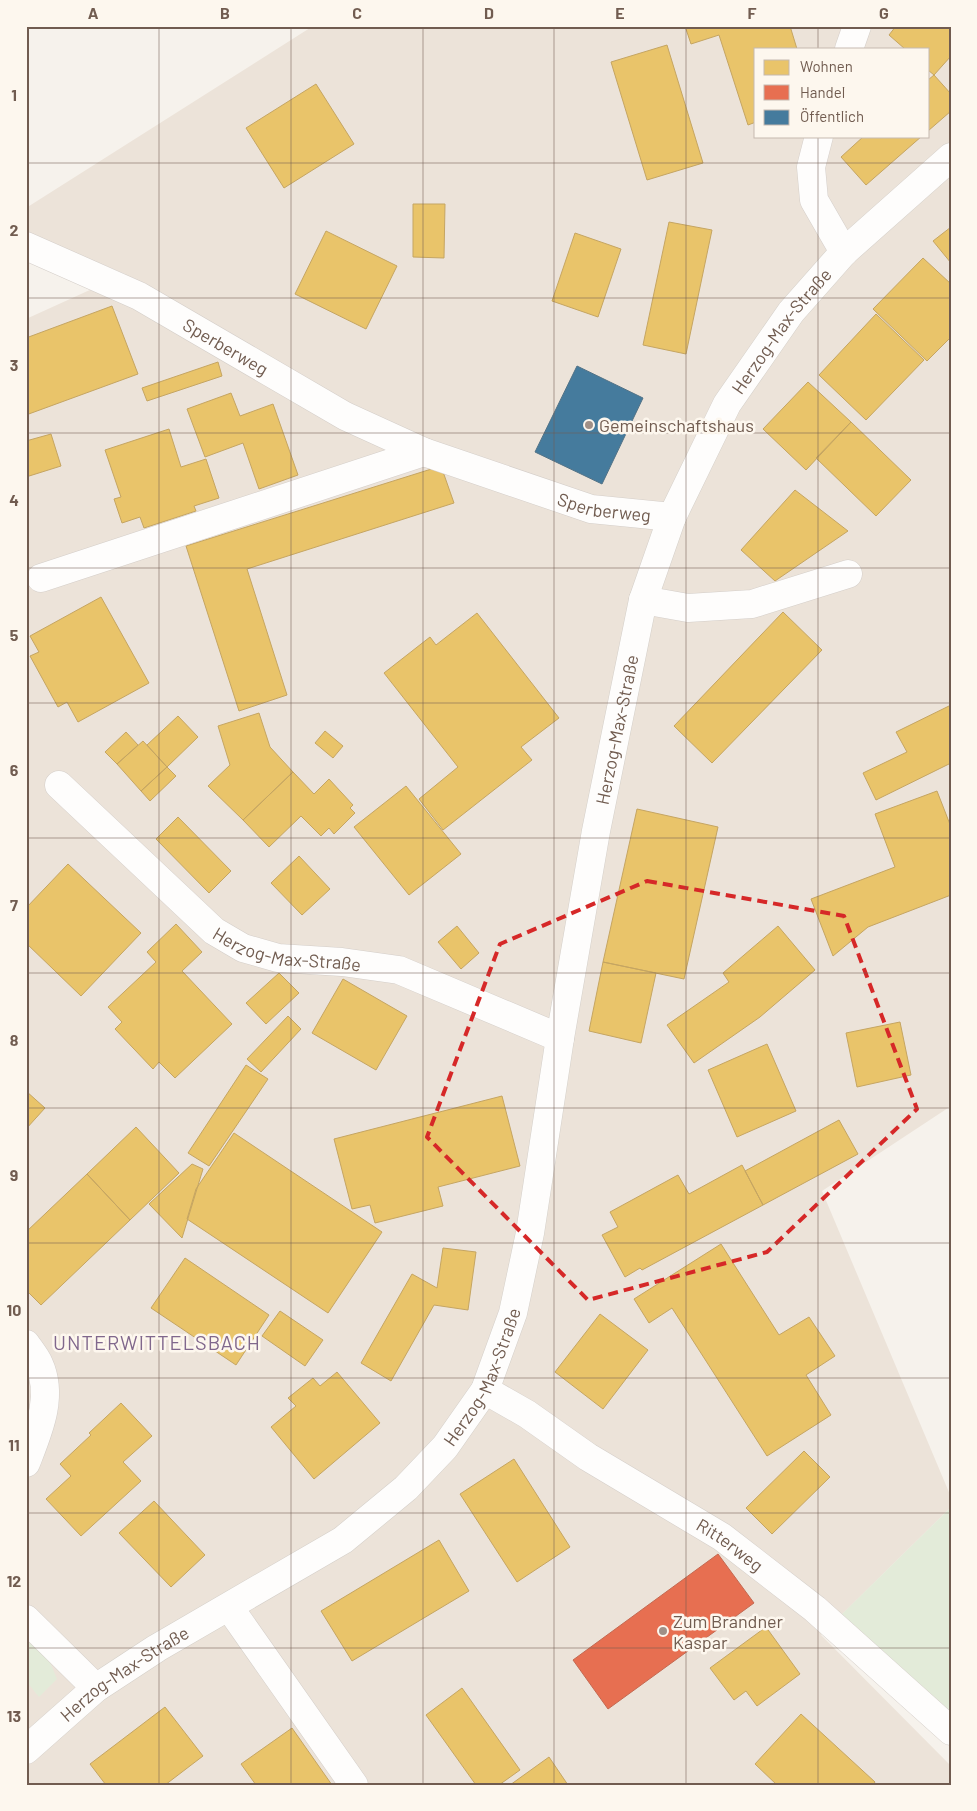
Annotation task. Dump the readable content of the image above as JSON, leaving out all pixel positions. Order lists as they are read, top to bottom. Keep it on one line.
{"streets":{"street":["Herzog-Max-Straße","Sperberweg","Ritterweg"]},"crossings":[["Herzog-Max-Straße","Sperberweg"],["Herzog-Max-Straße","Ritterweg"]],"districts":["UNTERWITTELSBACH"],"places":["Gemeinschaftshaus","Zum Brandner Kaspar"],"legend":["Wohnen","Handel","Öffentlich"],"grid":{"columns":["A","B","C","D","E","F","G"],"rows":["1","2","3","4","5","6","7","8","9","10","11","12","13"]}}
